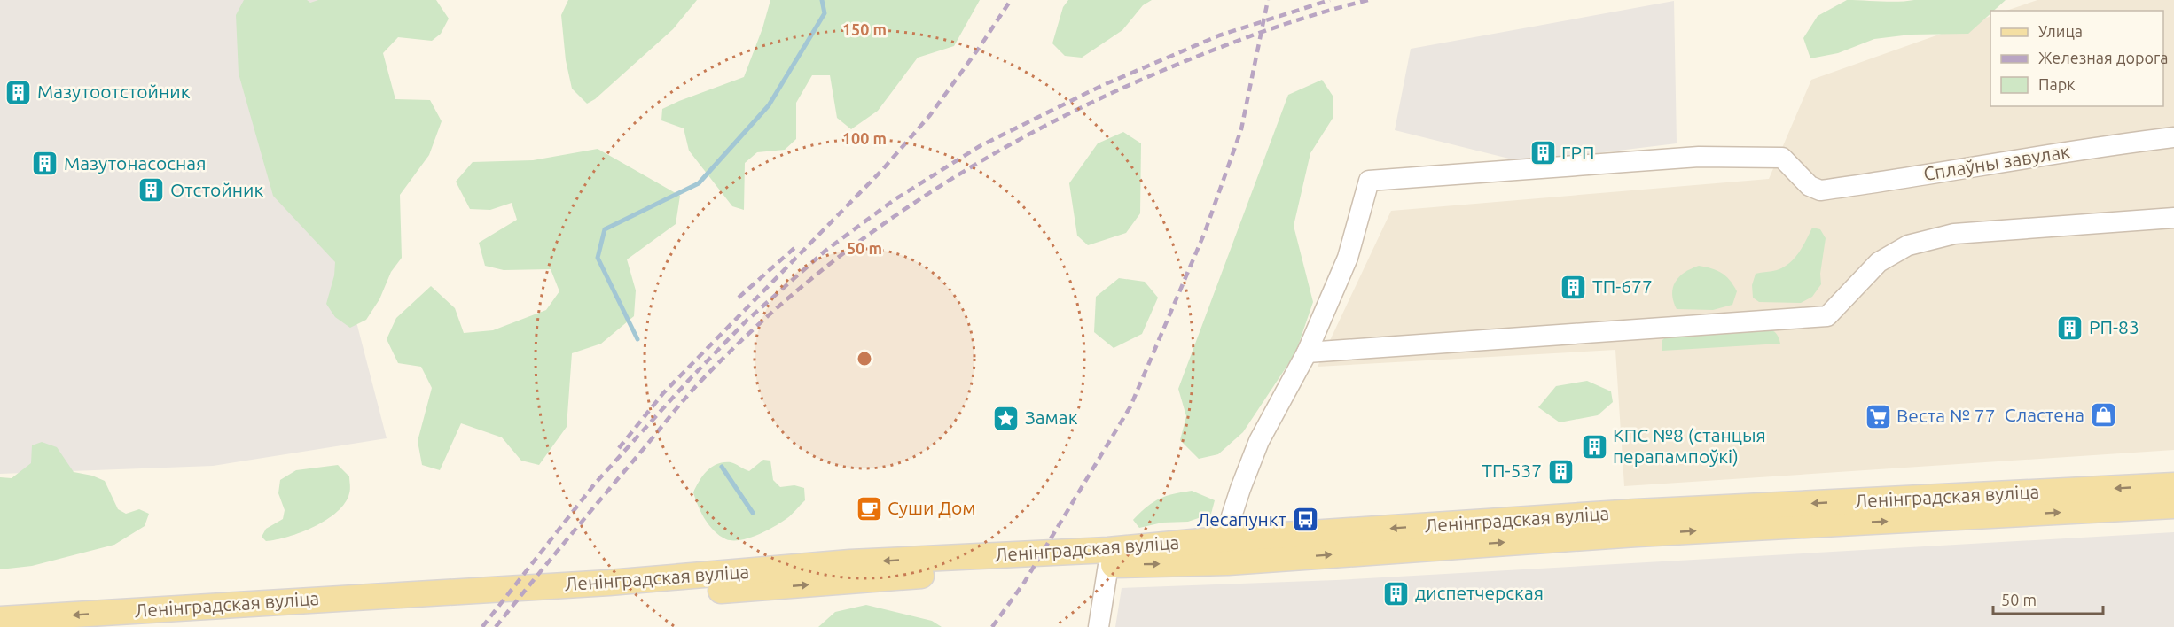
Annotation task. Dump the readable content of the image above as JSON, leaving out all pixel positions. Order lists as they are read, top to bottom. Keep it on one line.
{"streets":{"main road":["Ленінградская вуліца"],"street":["Сплаўны завулак"]},"places":{"building":["Мазутоотстойник","ГРП","Мазутонасосная","Отстойник","ТП-677","РП-83","КПС №8 (станцыя перапампоўкі)","ТП-537","диспетчерская"],"shop":["Сластена"],"supermarket":["Веста № 77"],"place":["Замак"],"cafe":["Суши Дом"],"bus stop":["Лесапункт"]},"legend":["Улица","Железная дорога","Парк"],"scale_bar":"50 m","rings":["150 m","100 m","50 m"]}
